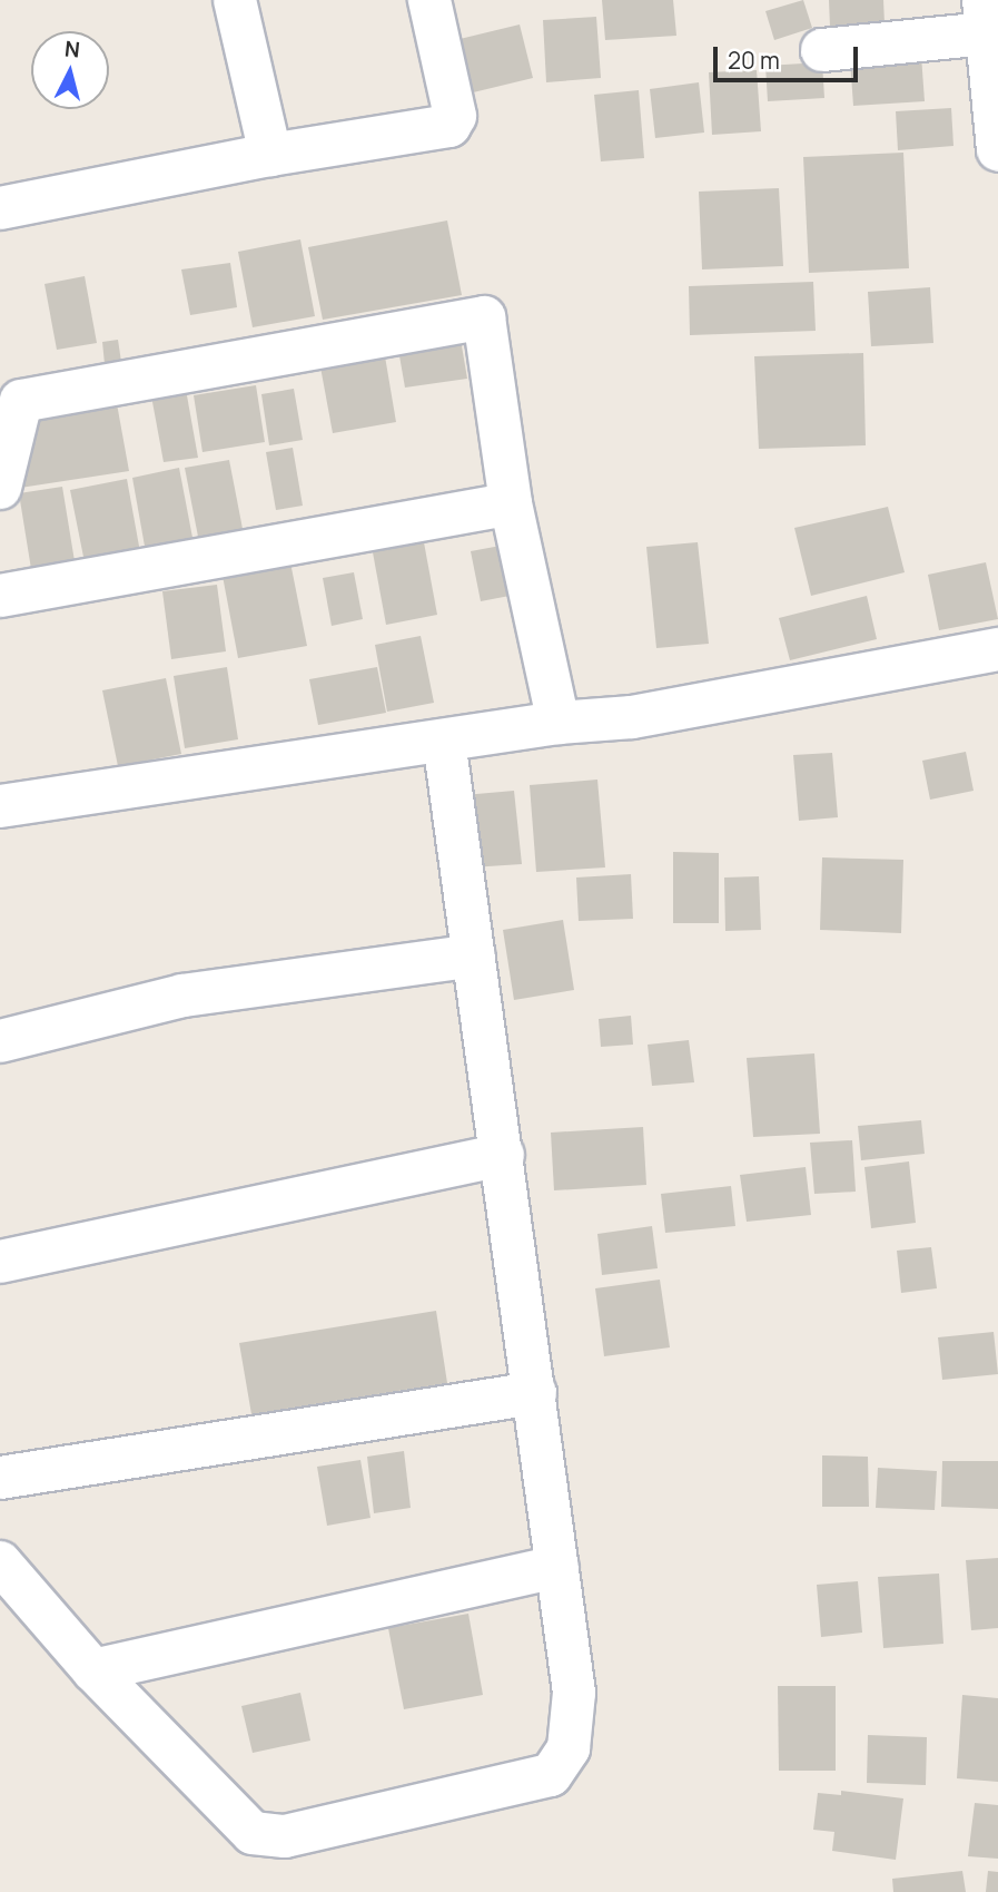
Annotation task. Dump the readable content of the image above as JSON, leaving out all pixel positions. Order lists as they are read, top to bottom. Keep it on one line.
{"scale_bar":"20 m","north":"top"}
